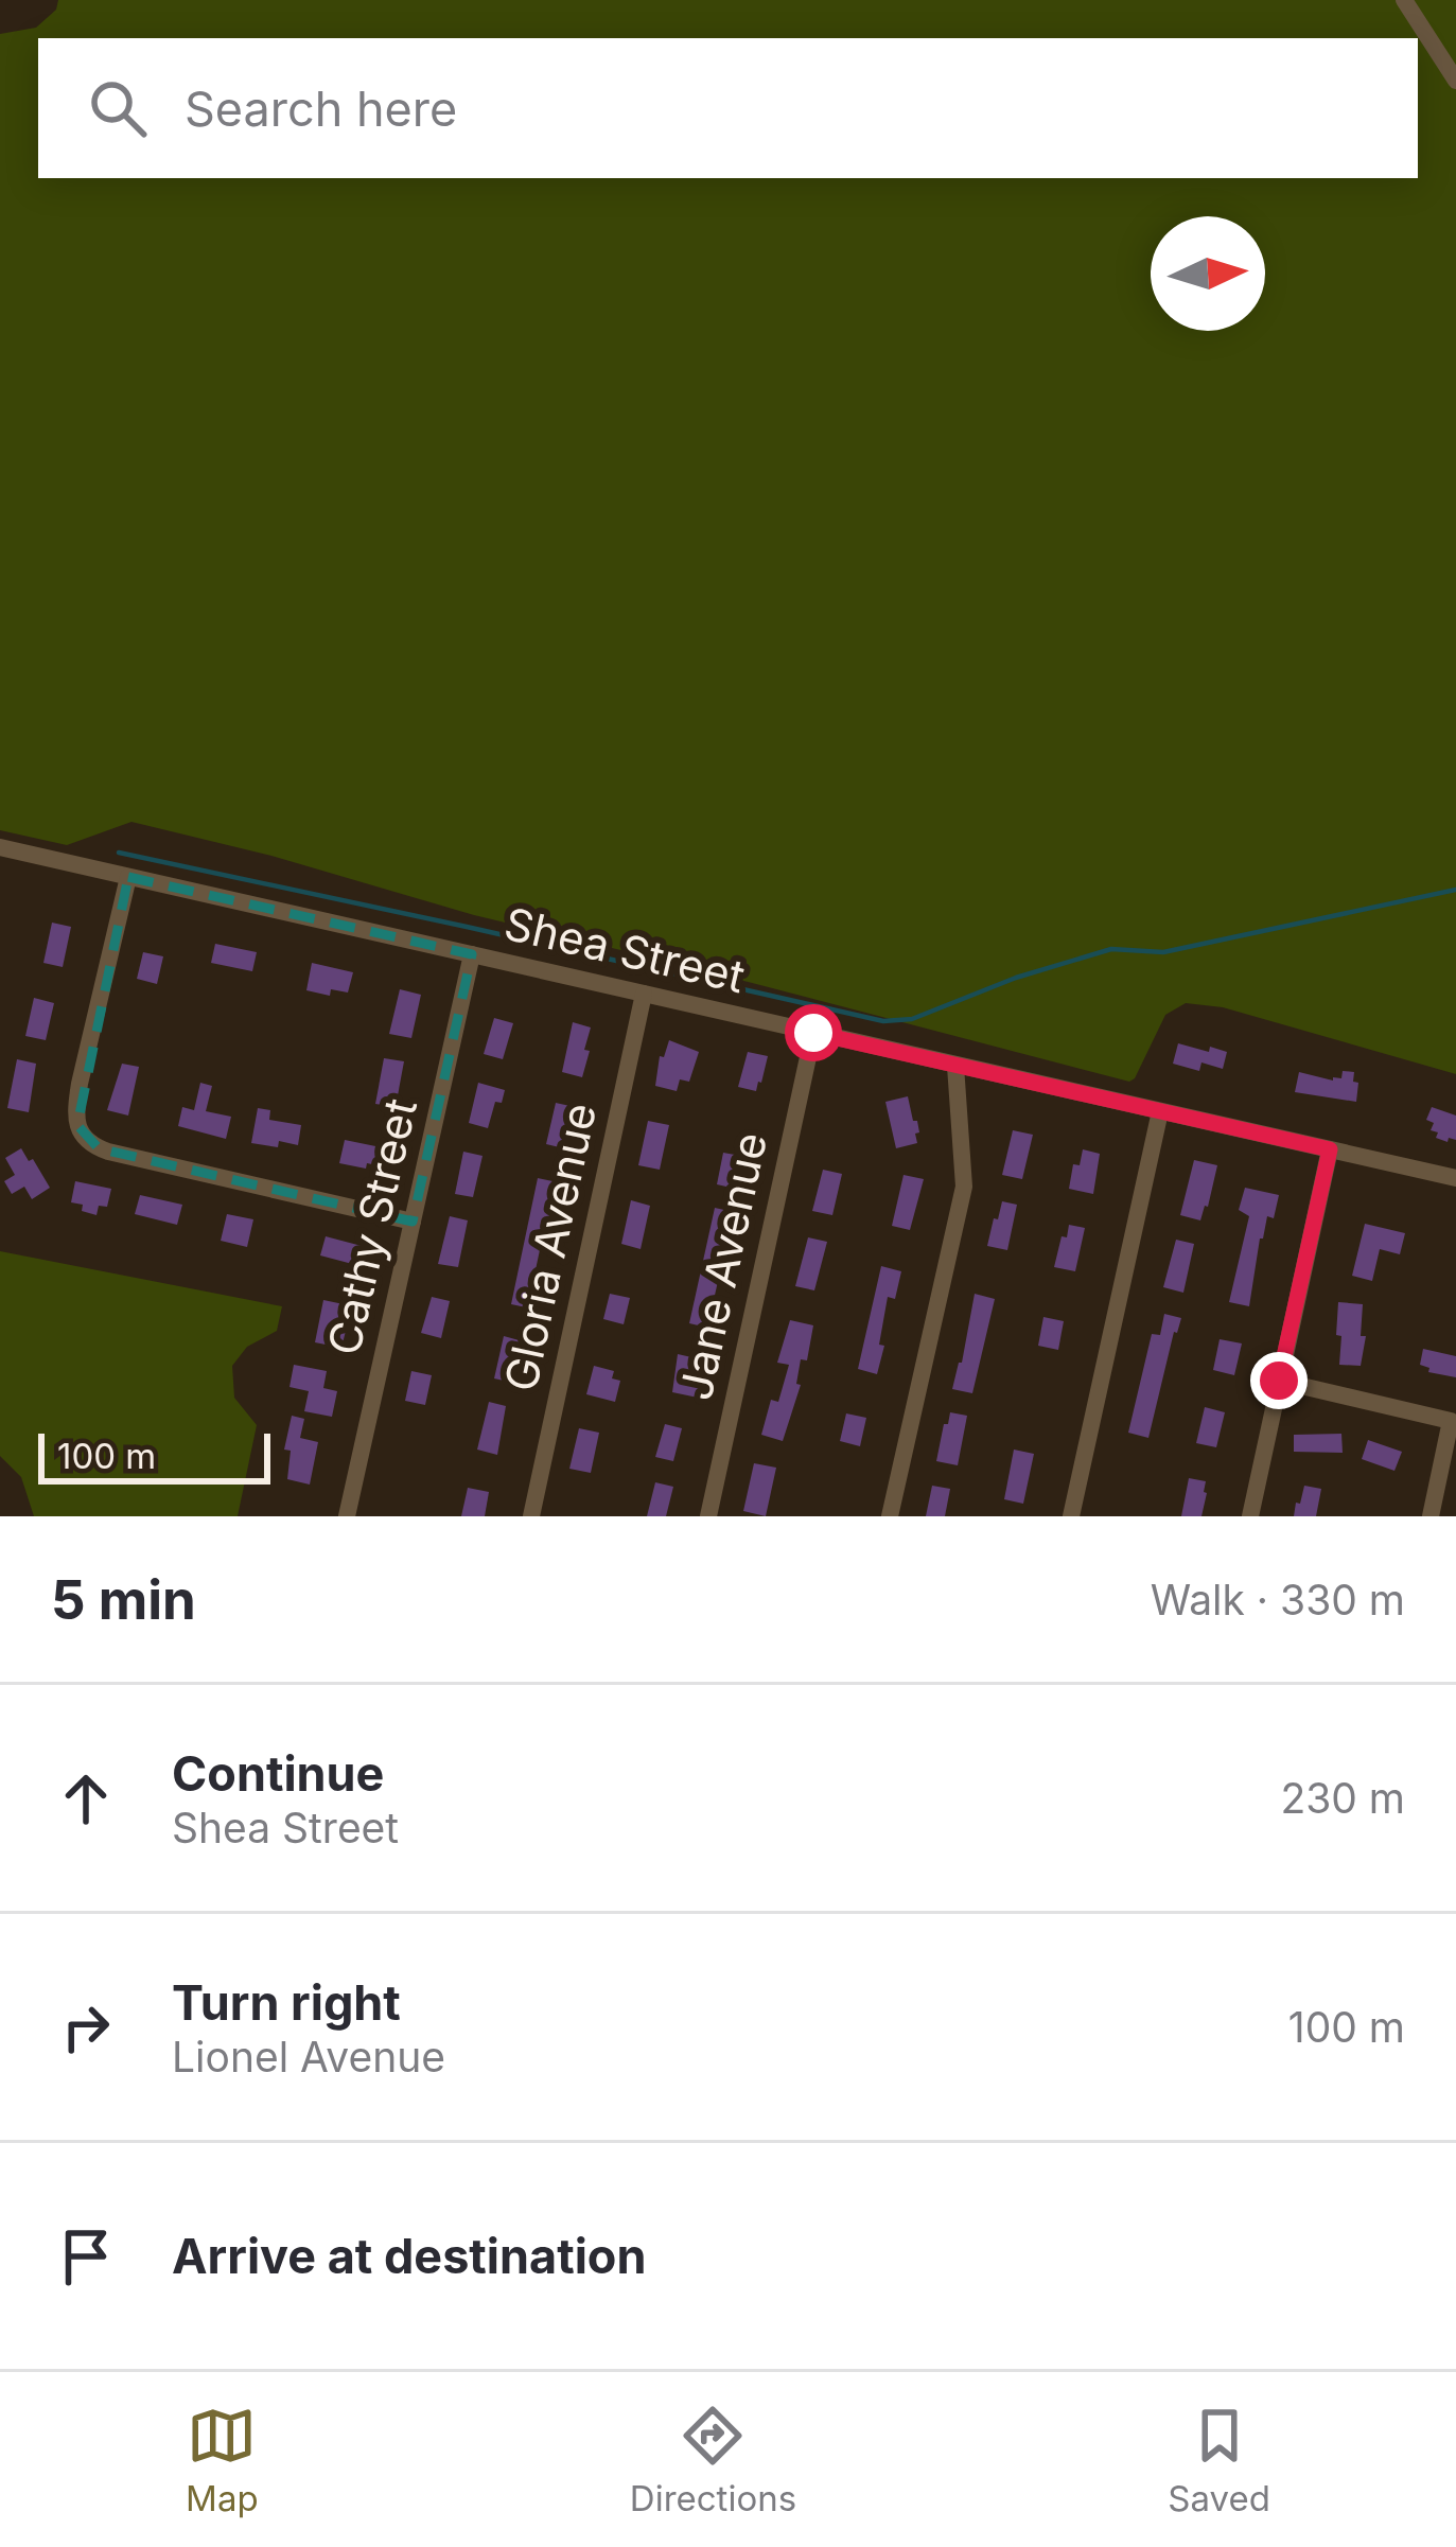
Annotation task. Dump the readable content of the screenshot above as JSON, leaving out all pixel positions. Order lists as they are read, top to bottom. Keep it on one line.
{"streets":{"street":["Shea Street","Cathy Street","Gloria Avenue","Jane Avenue"]},"crossings":[["Shea Street","Cathy Street"],["Shea Street","Gloria Avenue"],["Shea Street","Jane Avenue"]],"scale_bar":"100 m","north":"right","page":{"search":"Search here","scale":"100 m","heading":["5 min","Walk · 330 m"],"list":[["Continue","Shea Street","230 m"],["Turn right","Lionel Avenue","100 m"],"Arrive at destination"],"nav":["Map","Directions","Saved"]}}
